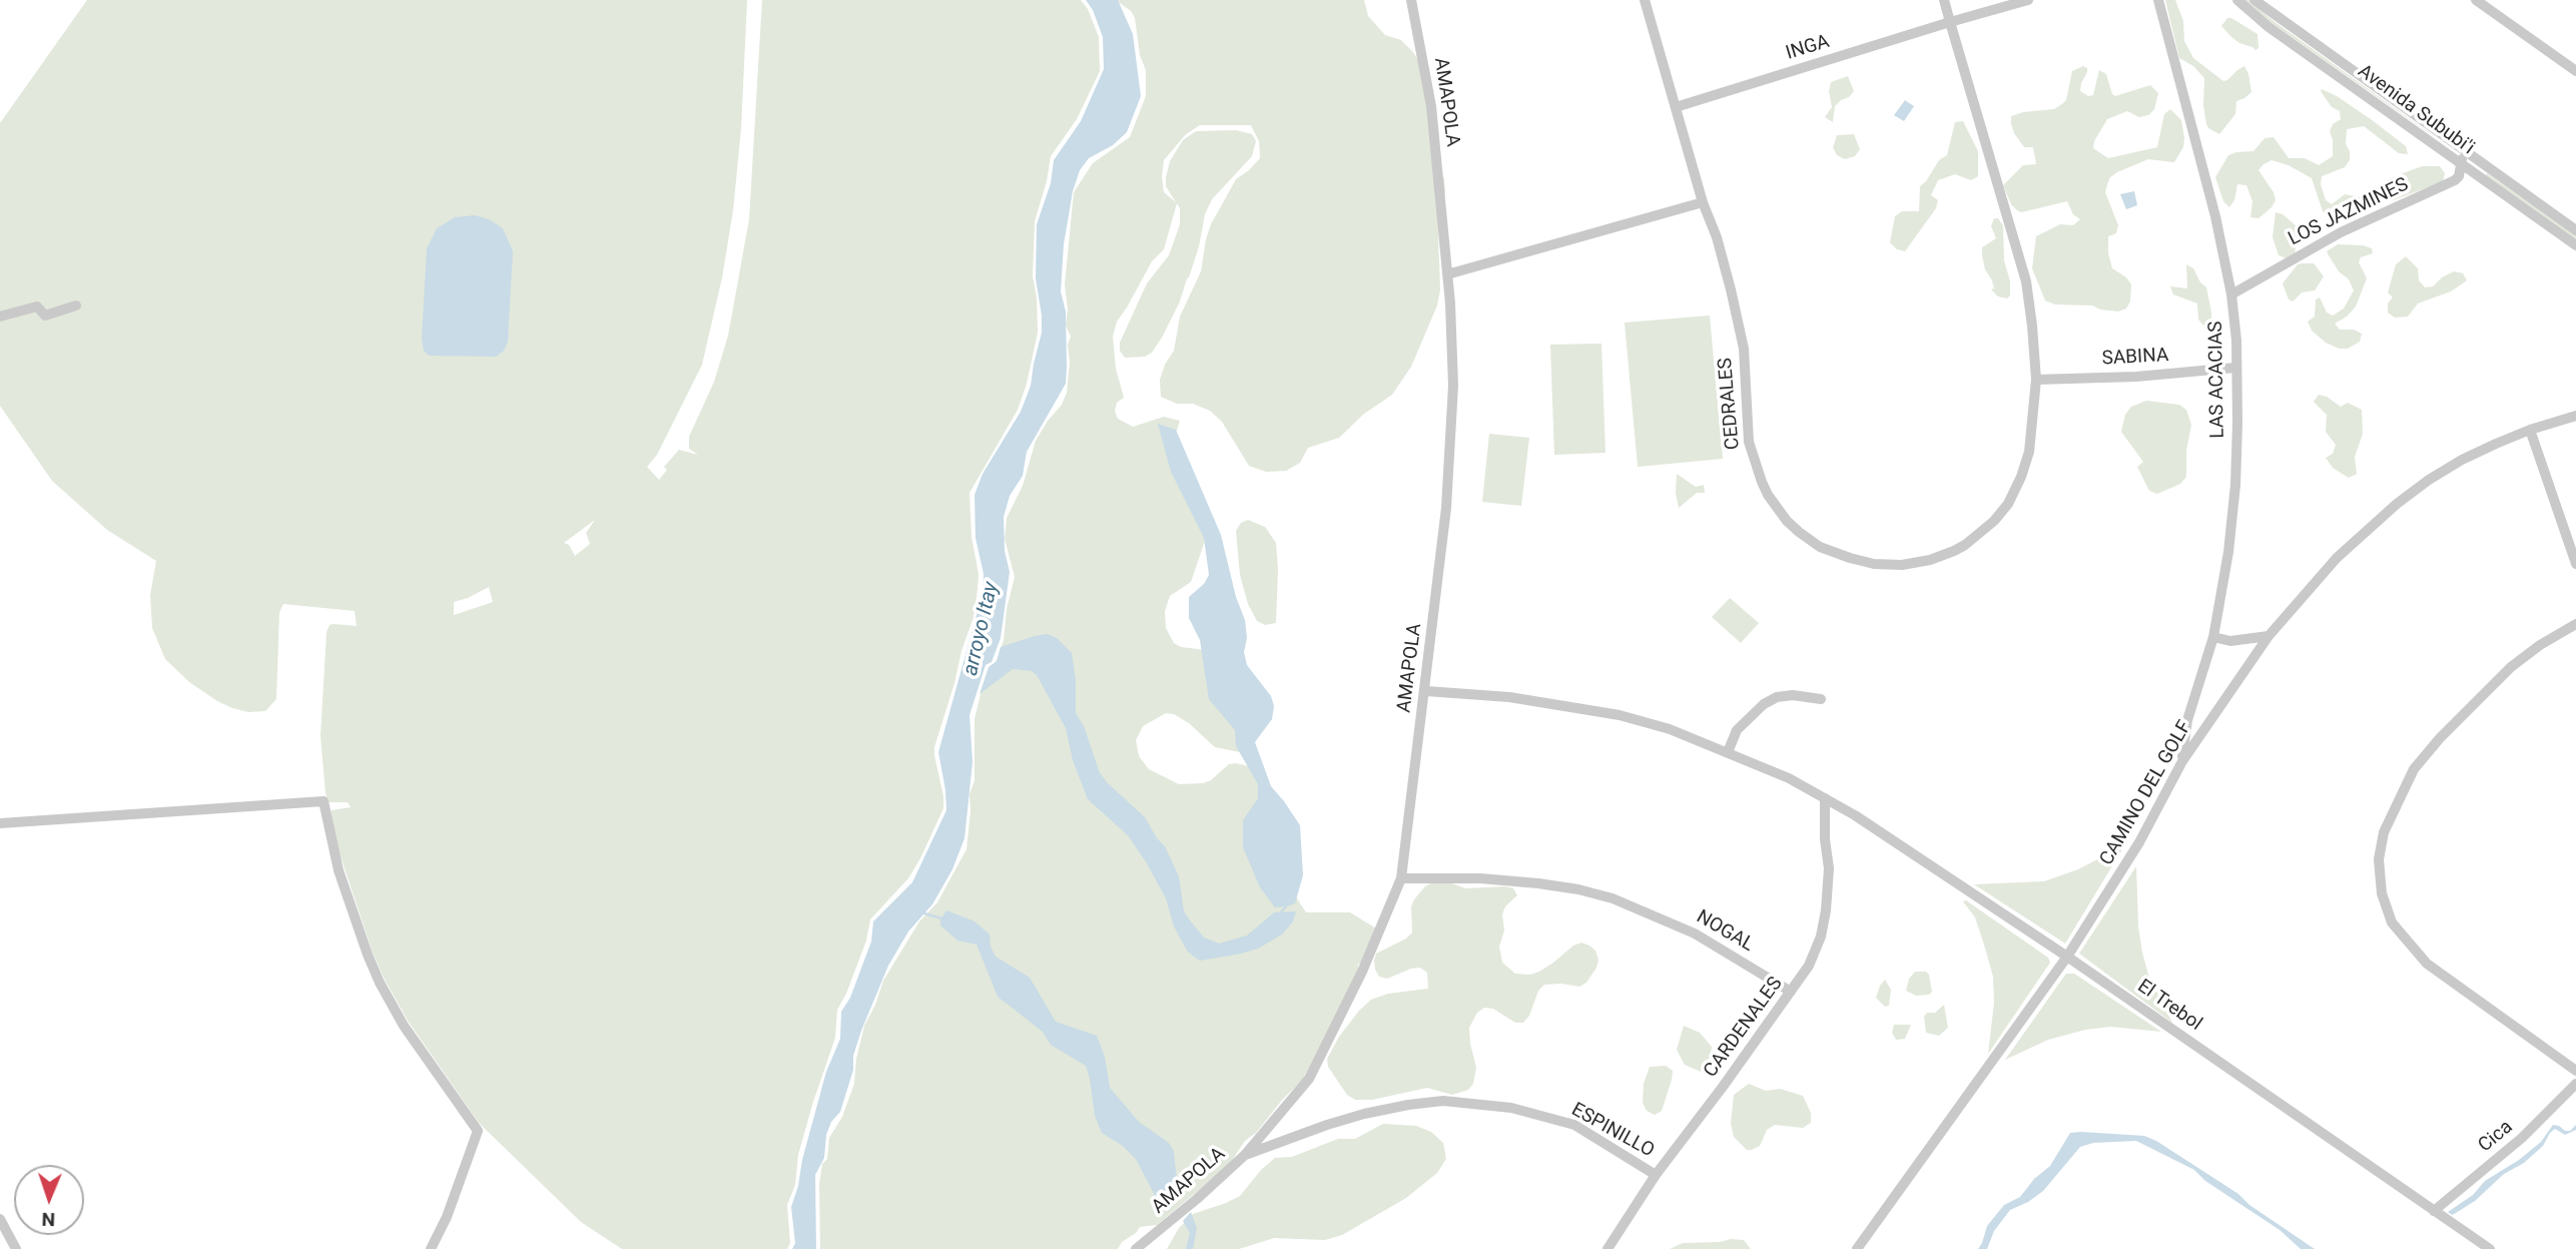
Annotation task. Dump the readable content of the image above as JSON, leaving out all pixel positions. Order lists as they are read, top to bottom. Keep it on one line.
{"streets":{"street":["INGA","AMAPOLA","Avenida Sububi'i","LOS JAZMINES","SABINA","LAS ACACIAS","CEDRALES","CAMINO DEL GOLF","NOGAL","El Trebol","CARDENALES","ESPINILLO","Cica"]},"crossings":[["INGA","CEDRALES"],["AMAPOLA","NOGAL"],["AMAPOLA","El Trebol"],["AMAPOLA","ESPINILLO"],["Avenida Sububi'i","LOS JAZMINES"],["LOS JAZMINES","LAS ACACIAS"],["SABINA","LAS ACACIAS"],["SABINA","CEDRALES"],["LAS ACACIAS","CAMINO DEL GOLF"],["CAMINO DEL GOLF","El Trebol"],["NOGAL","CARDENALES"],["El Trebol","CARDENALES"],["El Trebol","Cica"],["CARDENALES","ESPINILLO"]],"water":["arroyo Itay"],"north":"bottom"}
